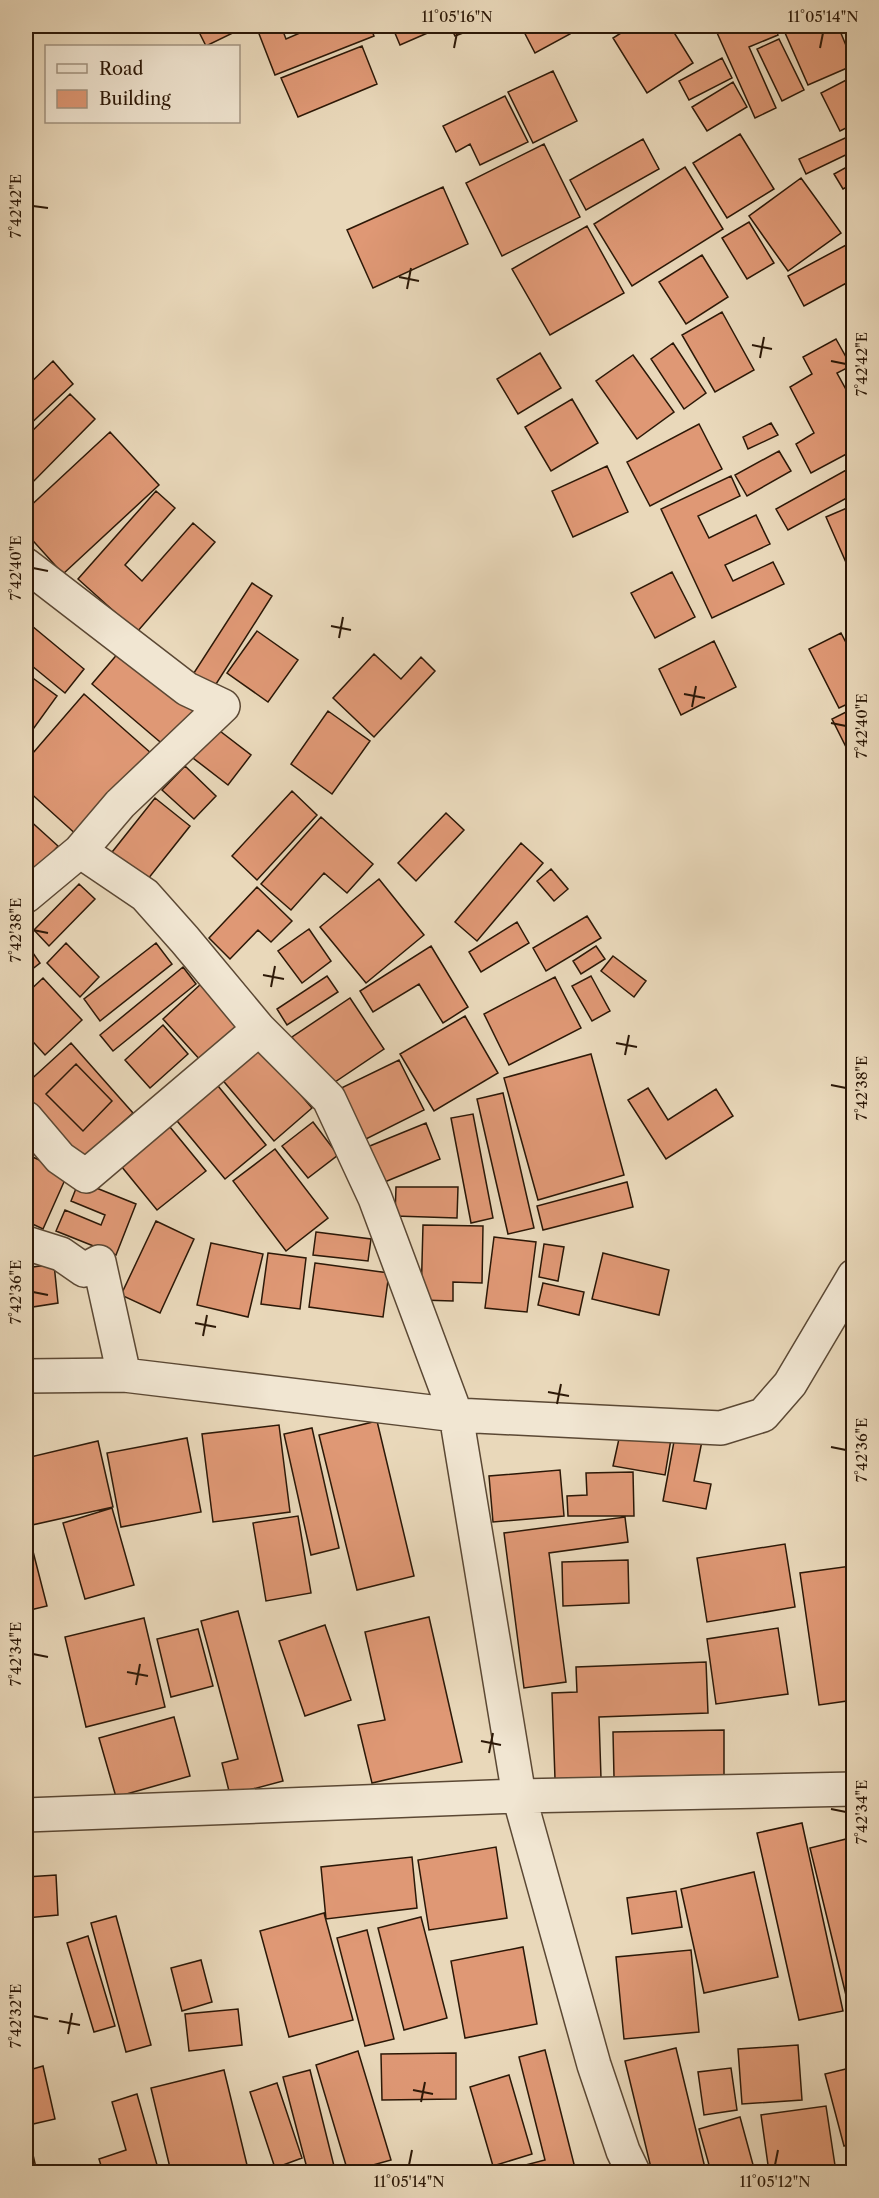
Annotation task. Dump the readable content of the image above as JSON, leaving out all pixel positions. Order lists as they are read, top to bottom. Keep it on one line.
{"legend":["Road","Building"],"coordinates":["11°05'16\"N","11°05'14\"N","7°42'42\"E","7°42'40\"E","7°42'38\"E","7°42'36\"E","7°42'34\"E","7°42'32\"E","11°05'12\"N"]}
